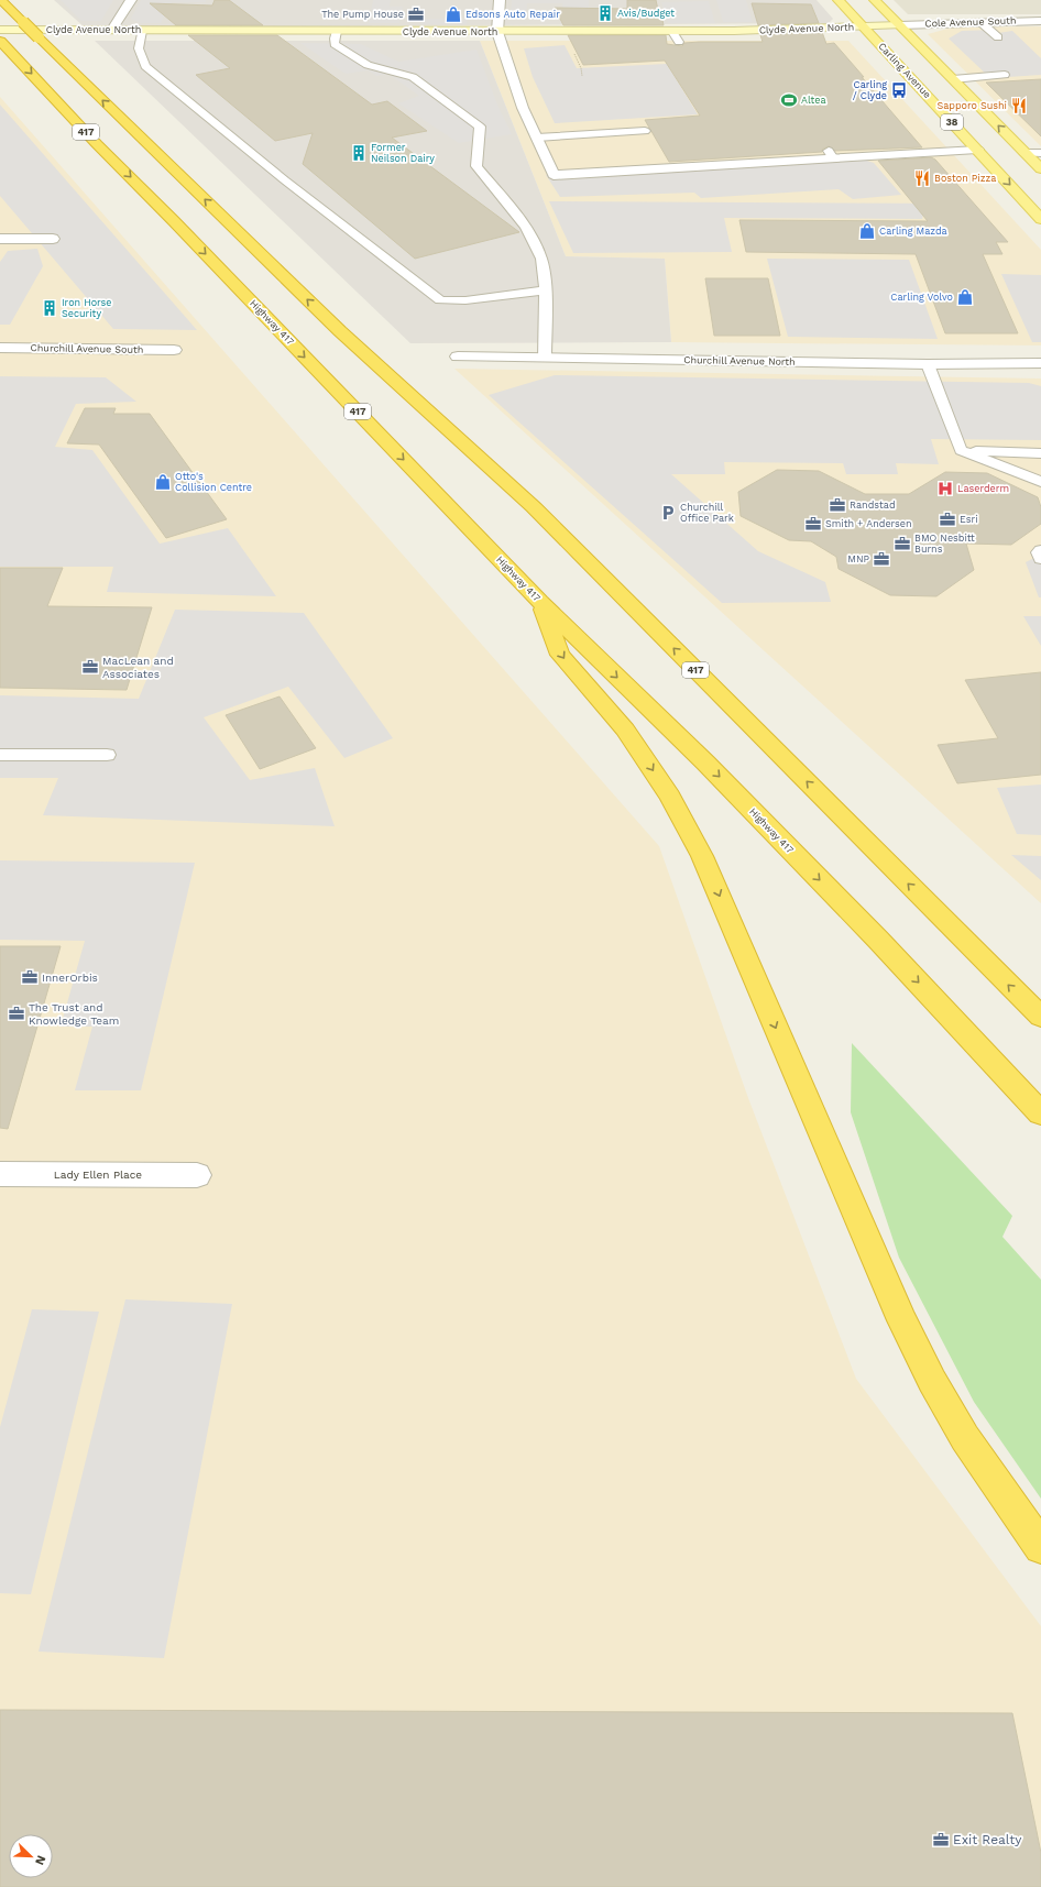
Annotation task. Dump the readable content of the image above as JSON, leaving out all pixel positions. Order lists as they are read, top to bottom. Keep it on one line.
{"streets":{"highway":["417","Highway 417"],"main road":["Carling Avenue","38"],"street":["Cole Avenue South","Clyde Avenue North","Churchill Avenue South","Churchill Avenue North","Lady Ellen Place"]},"crossings":[["Cole Avenue South","Clyde Avenue North"],["Clyde Avenue North","Carling Avenue"]],"places":{"building":["Avis/Budget","Former Neilson Dairy","Iron Horse Security"],"office":["The Pump House","Randstad","Esri","Smith + Andersen","BMO Nesbitt Burns","MNP","MacLean and Associates","InnerOrbis","The Trust and Knowledge Team","Exit Realty"],"shop":["Edsons Auto Repair","Carling Mazda","Carling Volvo","Otto's Collision Centre"],"bus stop":["Carling / Clyde"],"sports":["Altea"],"restaurant":["Sapporo Sushi","Boston Pizza"],"hospital":["Laserderm"],"parking":["Churchill Office Park"]},"north":"bottom right"}
